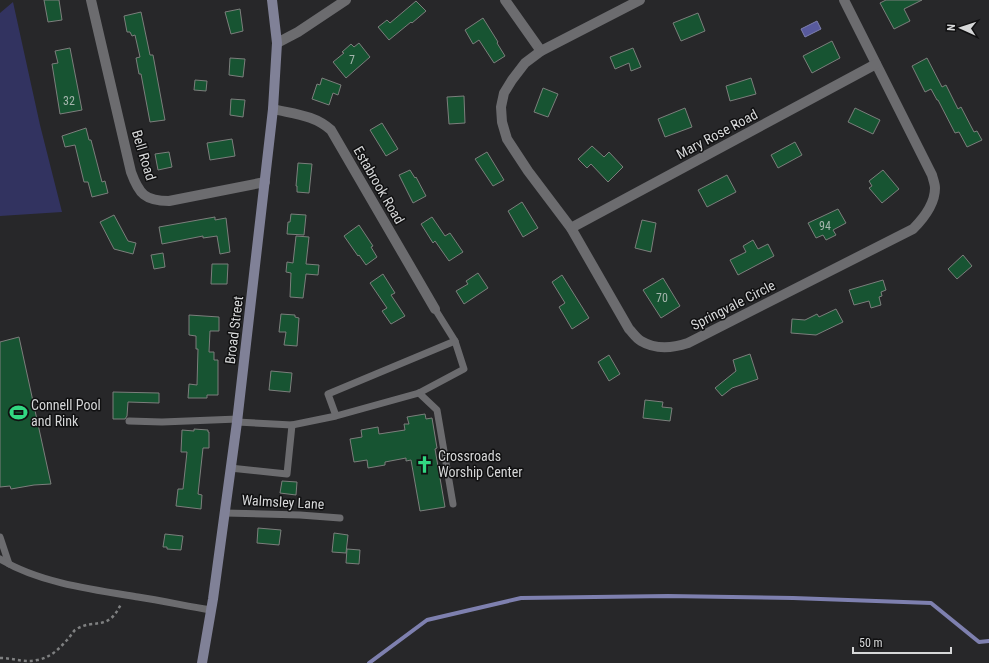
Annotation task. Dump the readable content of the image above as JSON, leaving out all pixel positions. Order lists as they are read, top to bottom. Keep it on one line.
{"streets":{"main road":["Broad Street"],"street":["Mary Rose Road","Bell Road","Estabrook Road","Springvale Circle"],"lane":["Walmsley Lane"]},"crossings":[["Mary Rose Road","Springvale Circle"],["Bell Road","Broad Street"],["Estabrook Road","Broad Street"],["Broad Street","Walmsley Lane"]],"places":{"sports":["Connell Pool and Rink"],"church":["Crossroads Worship Center"]},"house_numbers":["7","32","94","70"],"scale_bar":"50 m","north":"left"}
